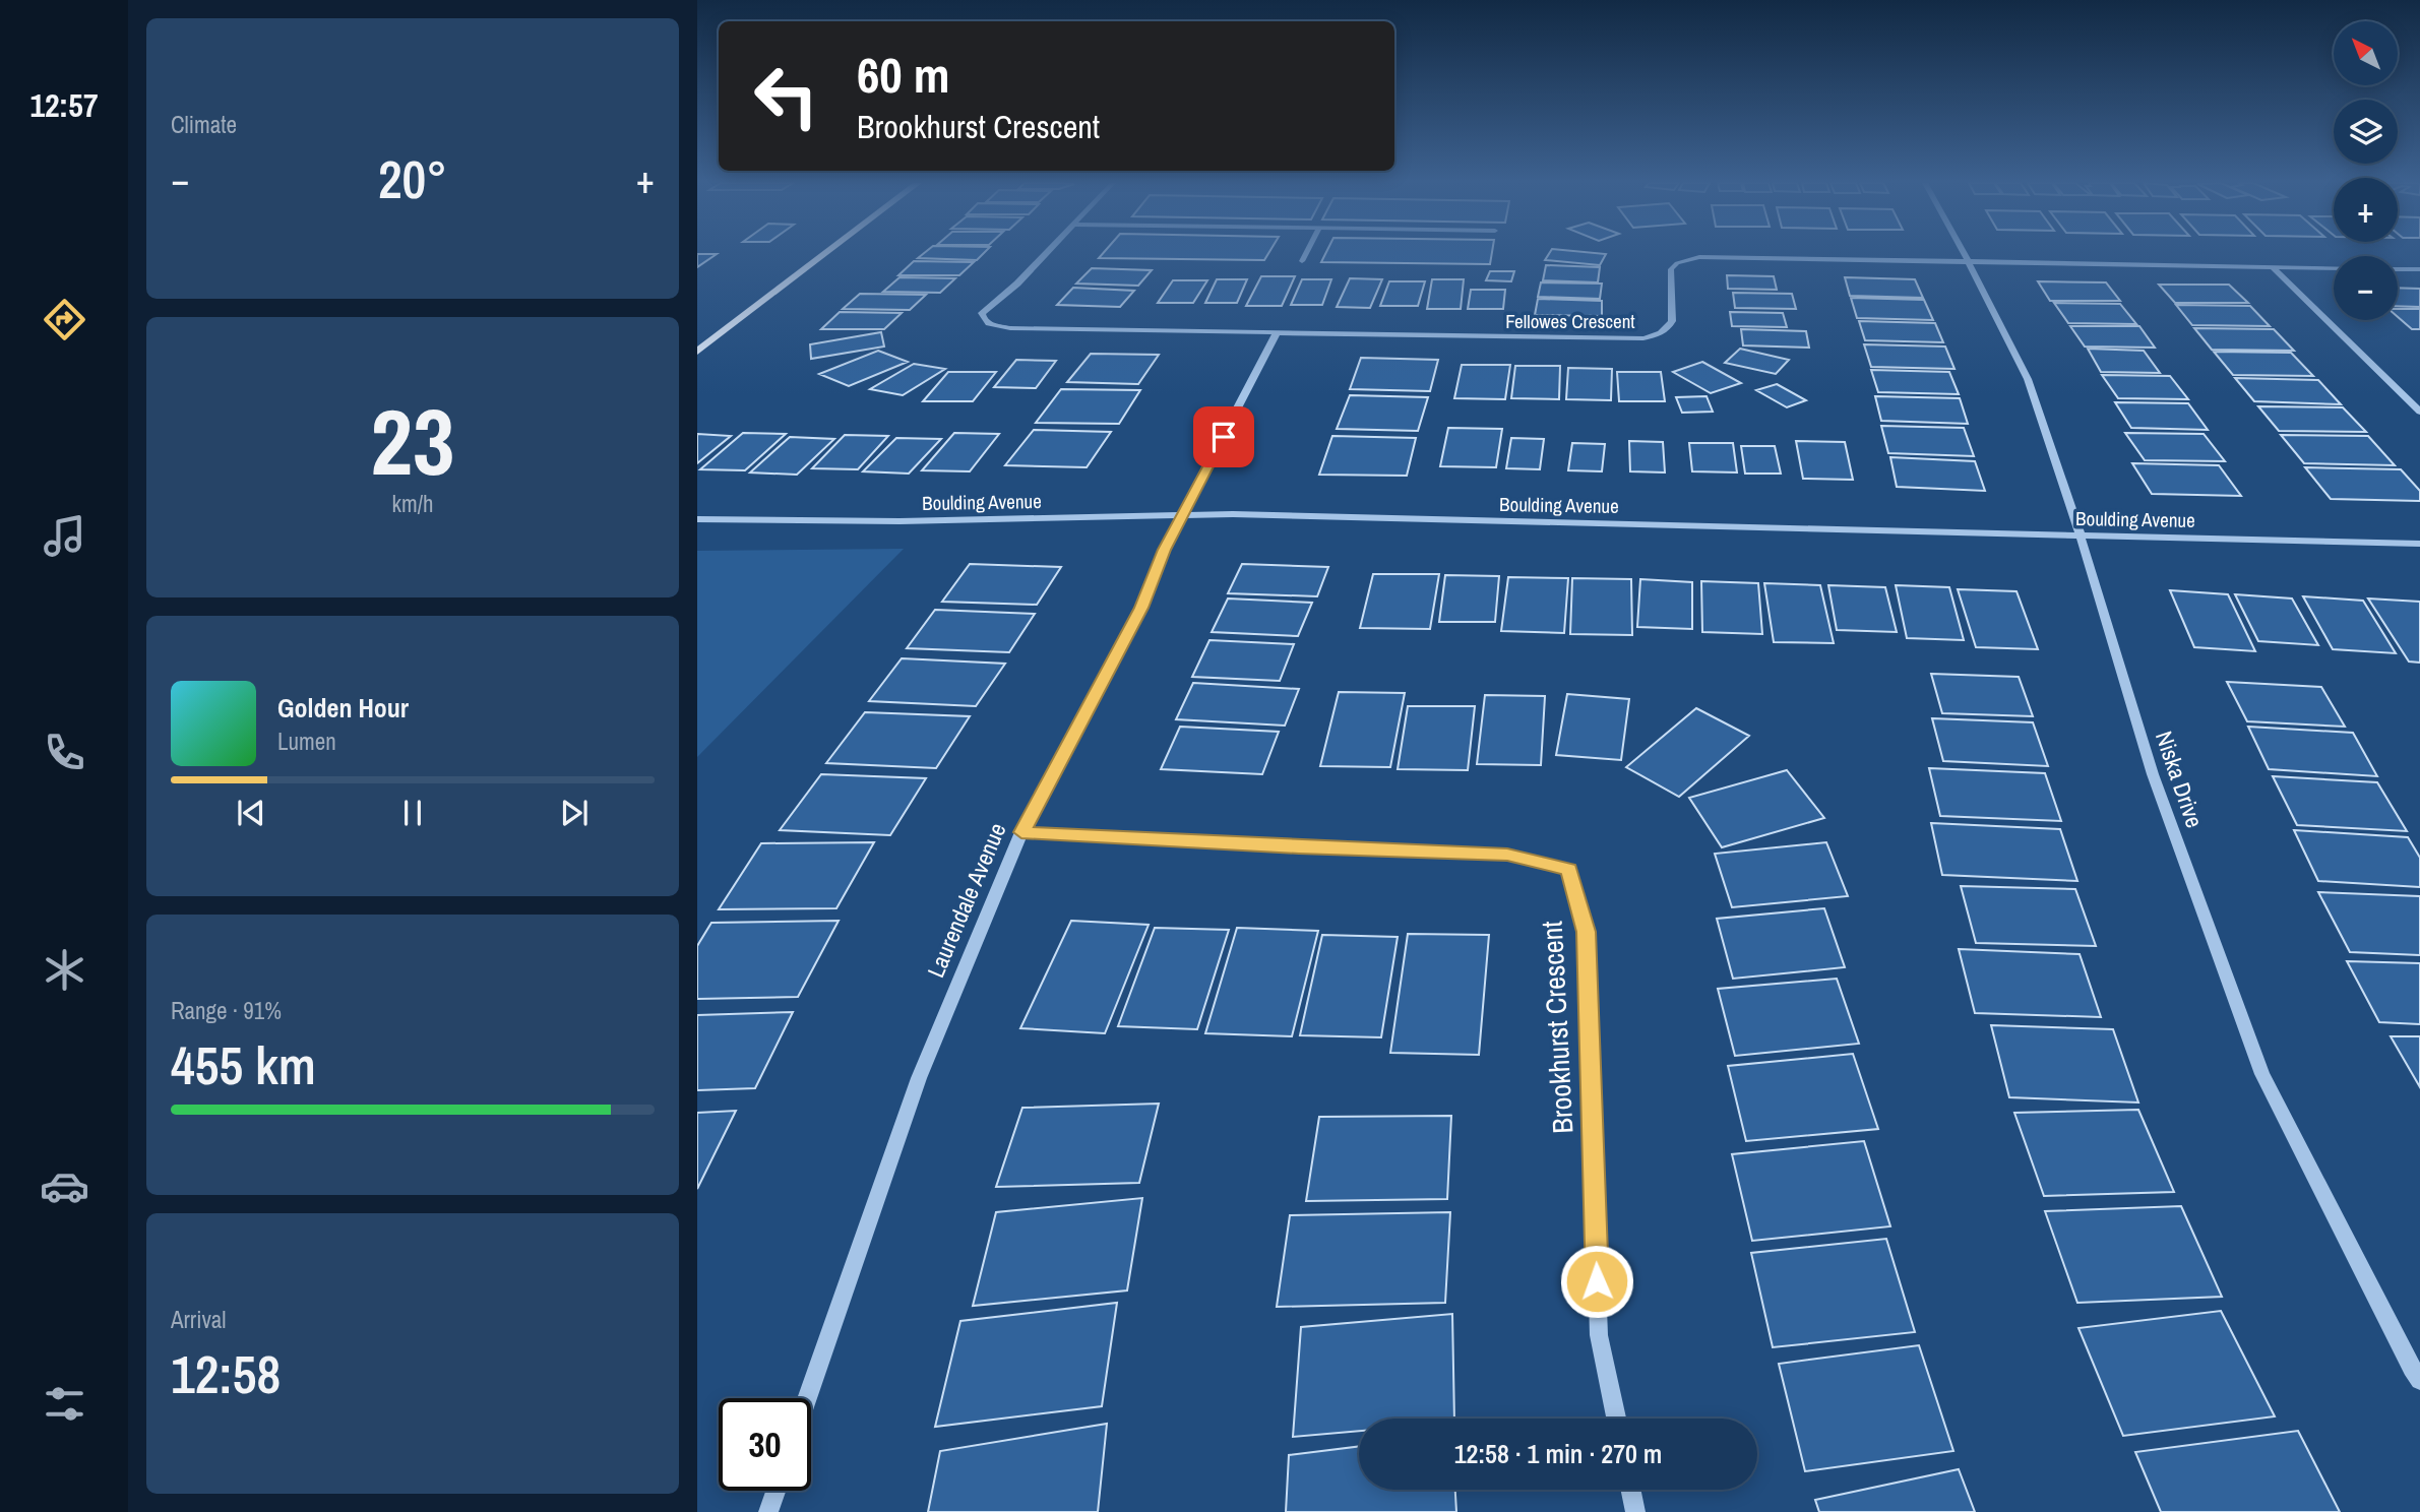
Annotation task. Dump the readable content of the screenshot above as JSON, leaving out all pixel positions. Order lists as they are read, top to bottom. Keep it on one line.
{"streets":{"street":["Fellowes Crescent","Boulding Avenue","Niska Drive","Laurendale Avenue","Brookhurst Crescent"]},"crossings":[["Fellowes Crescent","Niska Drive"],["Fellowes Crescent","Laurendale Avenue"],["Boulding Avenue","Niska Drive"],["Boulding Avenue","Laurendale Avenue"],["Laurendale Avenue","Brookhurst Crescent"]],"north":"top left","page":{"tabs":"12:57","tile":["Climate",["23","km/h"],["Range · 91%","455 km"],["Arrival","12:58"]],"map_buttons":["+","−"],"turn":["60 m","Brookhurst Crescent"],"heat":["−","20°","+"],"song":["Golden Hour","Lumen"],"limit":"30","trip":"12:58 · 1 min · 270 m"}}
